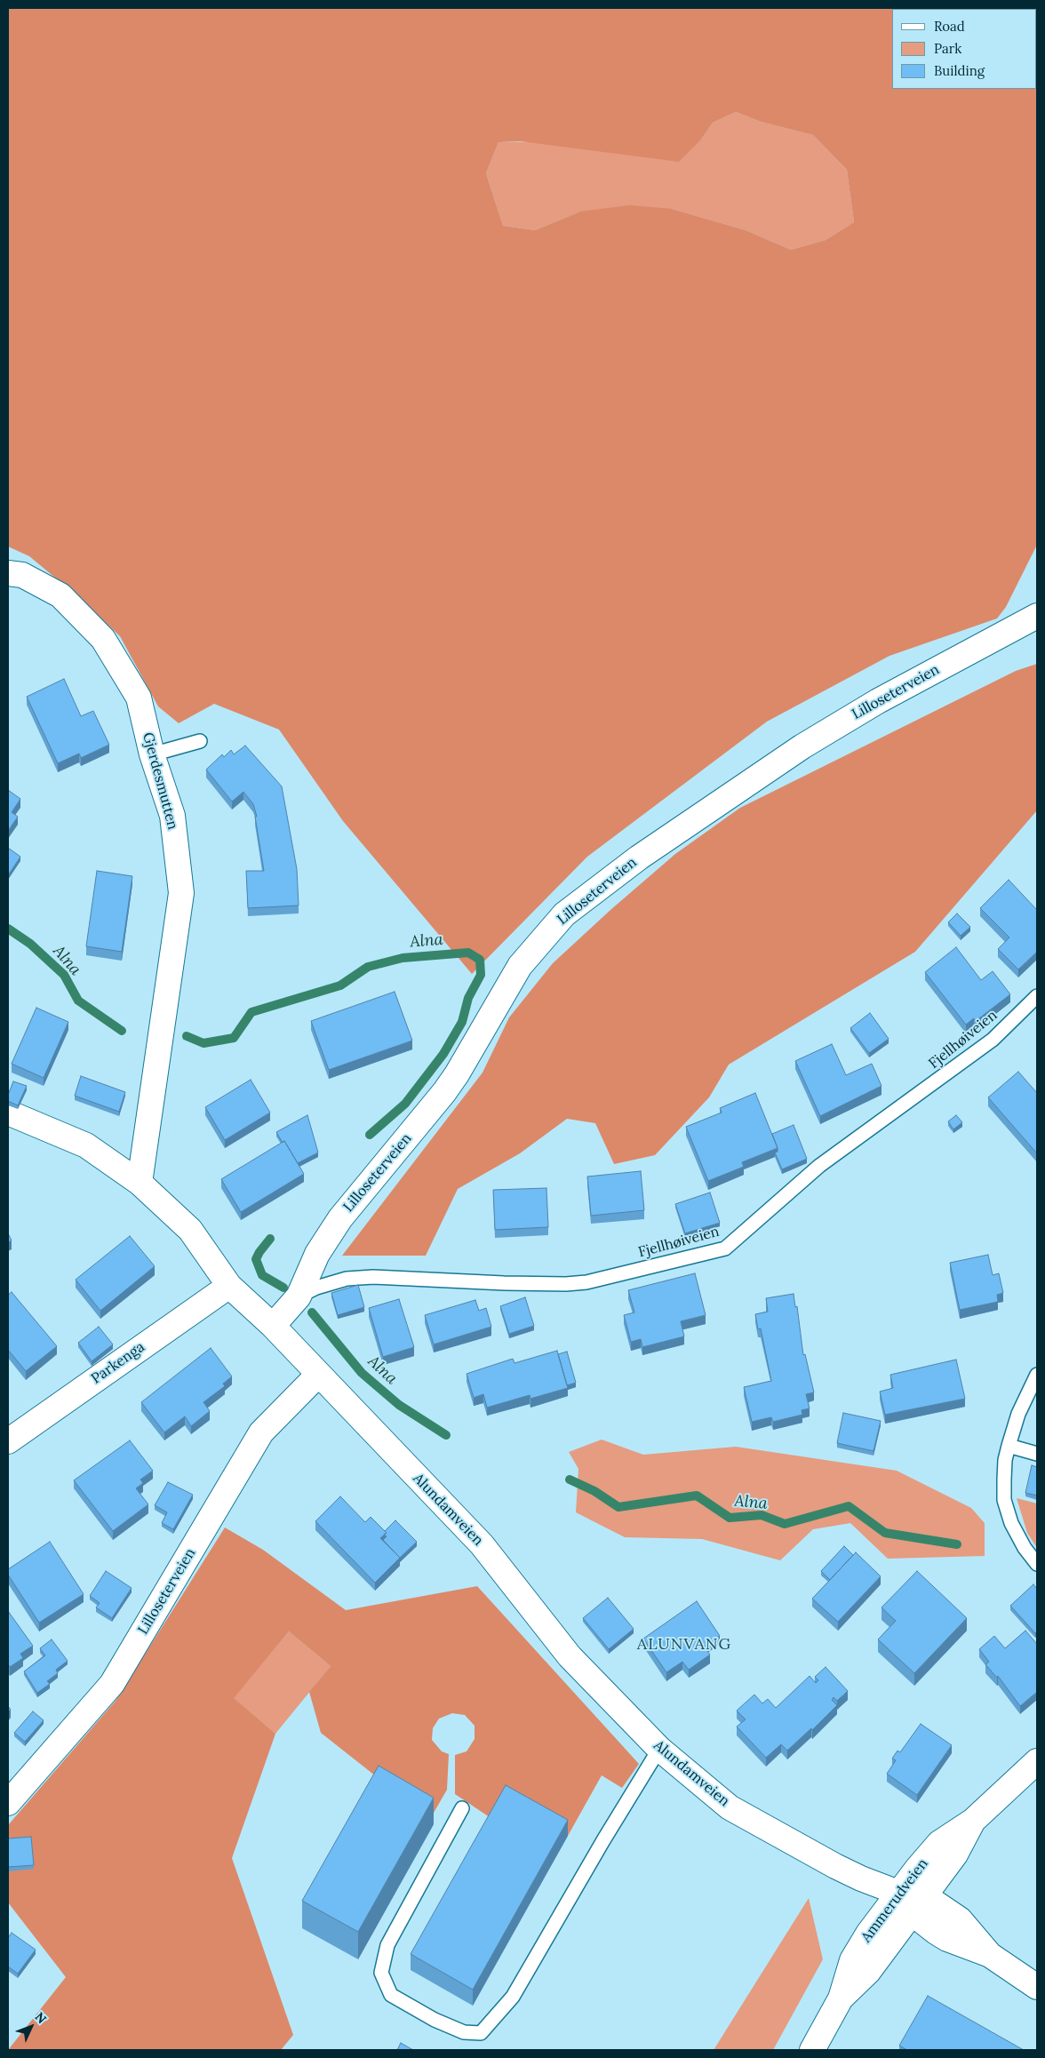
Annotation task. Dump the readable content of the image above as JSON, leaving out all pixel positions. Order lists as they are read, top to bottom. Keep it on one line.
{"streets":{"street":["Lilloseterveien","Gjerdesmutten","Parkenga","Alundamveien","Ammerudveien"],"lane":["Fjellhøiveien"]},"crossings":[["Lilloseterveien","Fjellhøiveien"],["Lilloseterveien","Alundamveien"],["Gjerdesmutten","Alundamveien"],["Parkenga","Alundamveien"],["Alundamveien","Ammerudveien"]],"districts":["ALUNVANG"],"water":["Alna"],"legend":["Road","Park","Building"],"north":"top right"}
